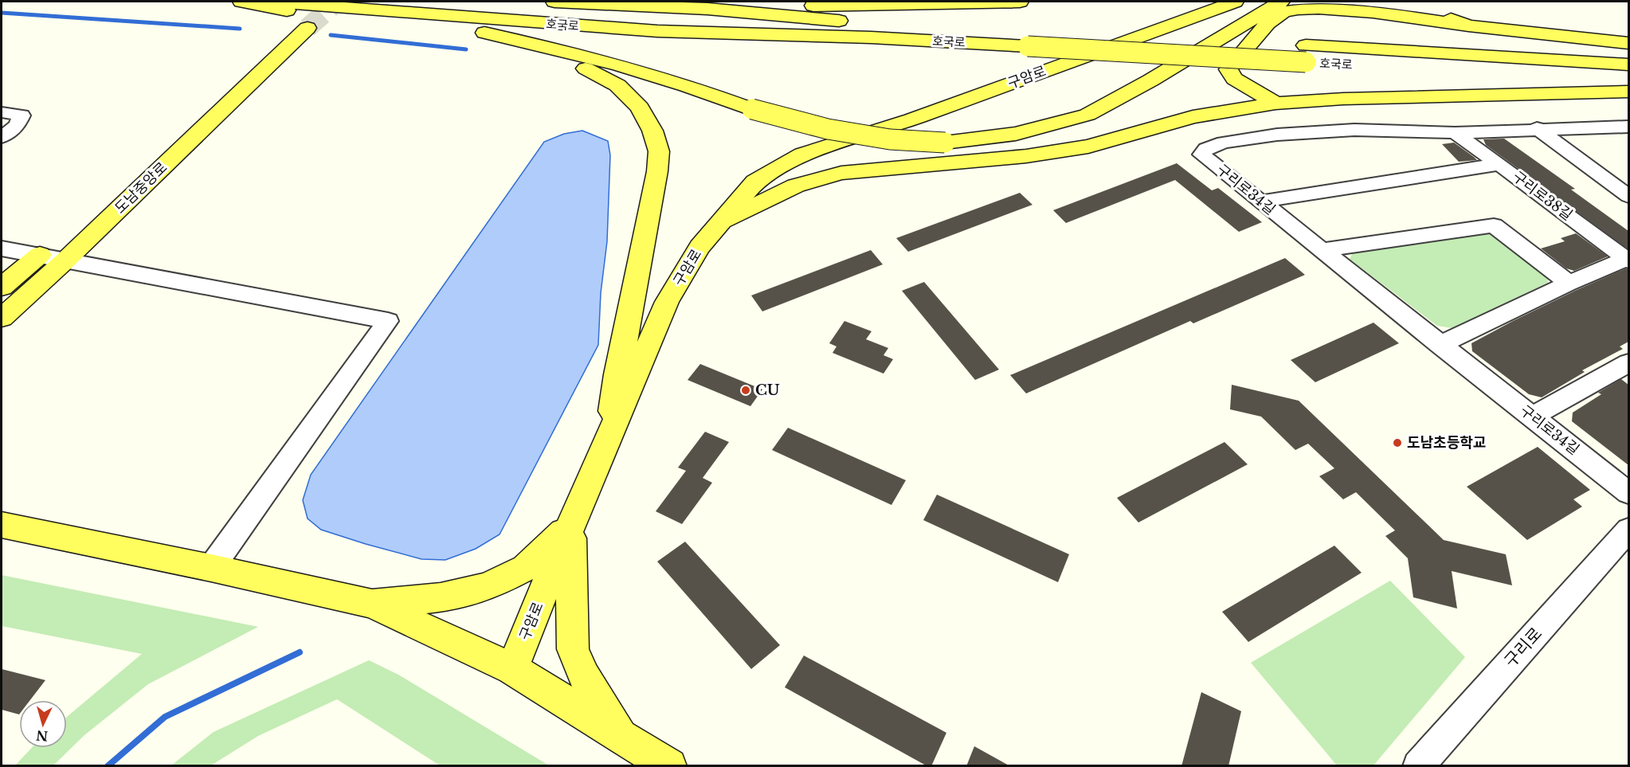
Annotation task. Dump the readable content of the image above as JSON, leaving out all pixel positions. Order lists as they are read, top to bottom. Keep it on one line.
{"streets":{"main road":["호국로","구암로","도남중앙로"],"street":["구리로34길","구리로38길","구리로"]},"crossings":[["구리로34길","구리로38길"]],"places":["CU","도남초등학교"],"north":"bottom"}
